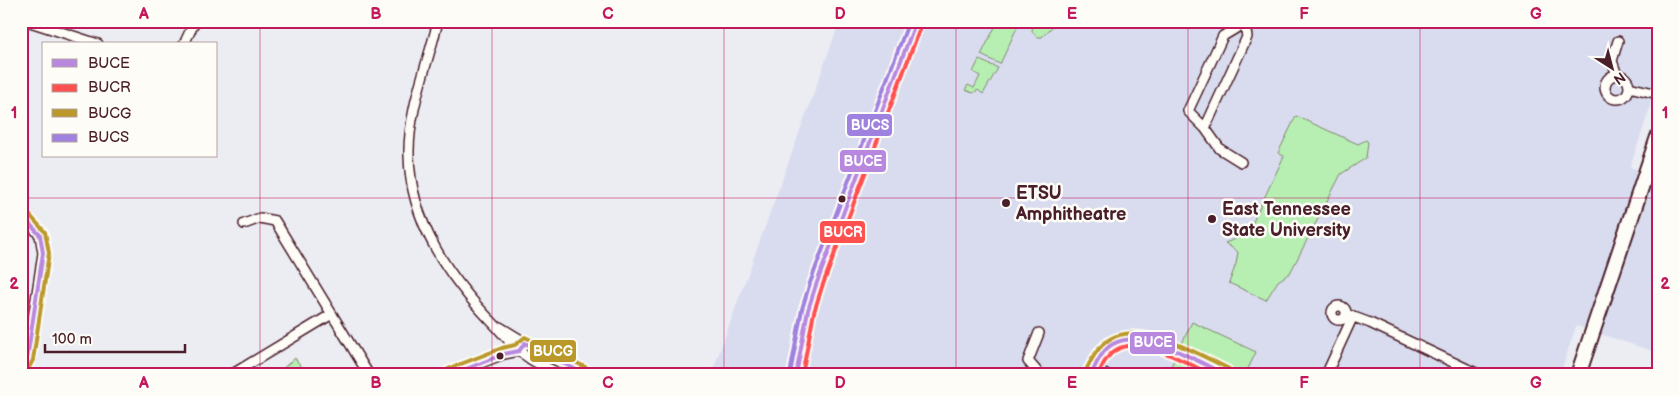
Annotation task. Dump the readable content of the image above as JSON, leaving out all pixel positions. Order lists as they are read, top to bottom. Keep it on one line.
{"places":["ETSU Amphitheatre","East Tennessee State University"],"lines":["transit line BUCE","transit line BUCS","transit line BUCR","transit line BUCG"],"legend":["BUCE","BUCR","BUCG","BUCS"],"scale_bar":"100 m","north":"bottom right","grid":{"columns":["A","B","C","D","E","F","G"],"rows":["1","2"]}}
